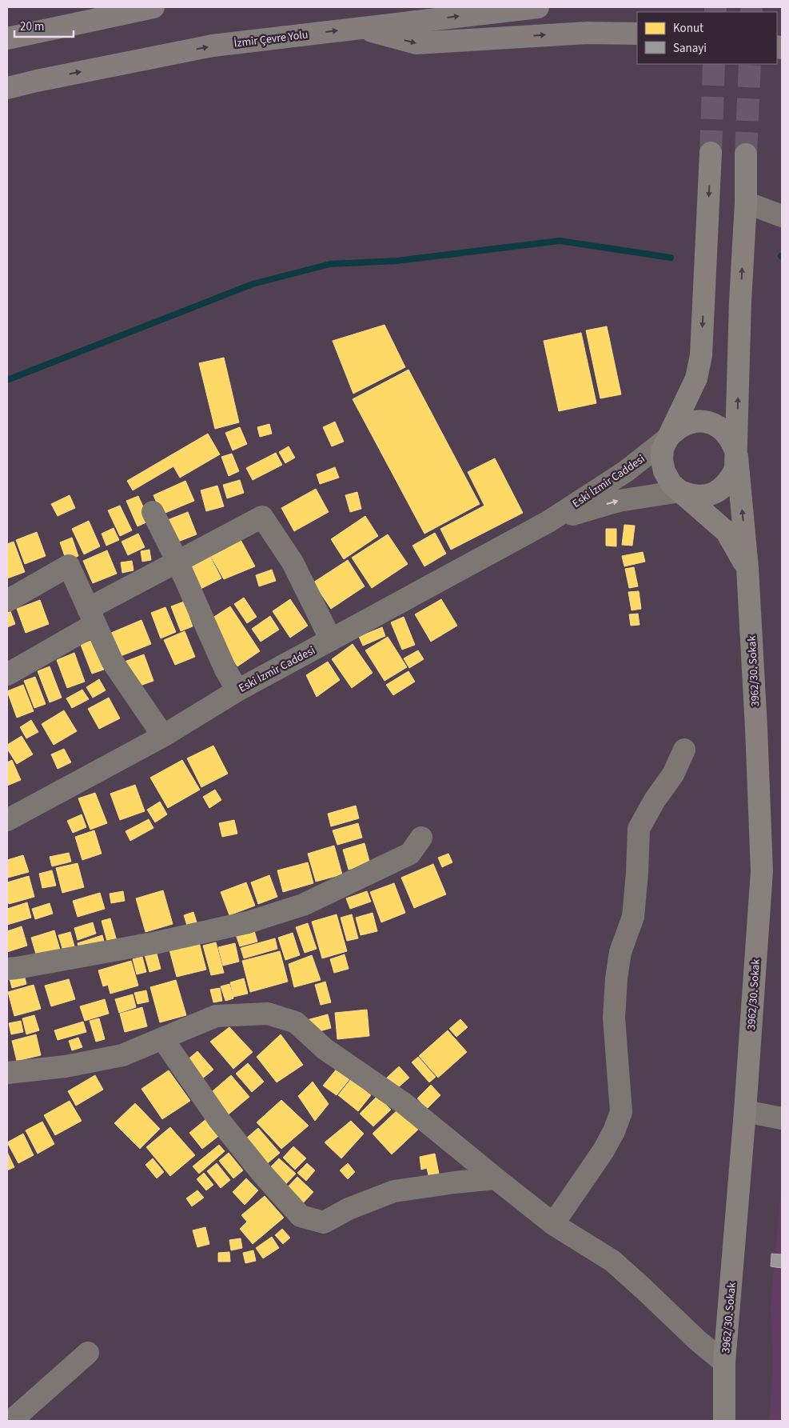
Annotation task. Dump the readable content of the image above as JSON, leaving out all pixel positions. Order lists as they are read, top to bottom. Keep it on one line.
{"streets":{"highway":["İzmir Çevre Yolu"],"main road":["3962/30. Sokak"],"street":["Eski İzmir Caddesi"]},"crossings":[["Eski İzmir Caddesi","3962/30. Sokak"]],"legend":["Konut","Sanayi"],"scale_bar":"20 m"}
